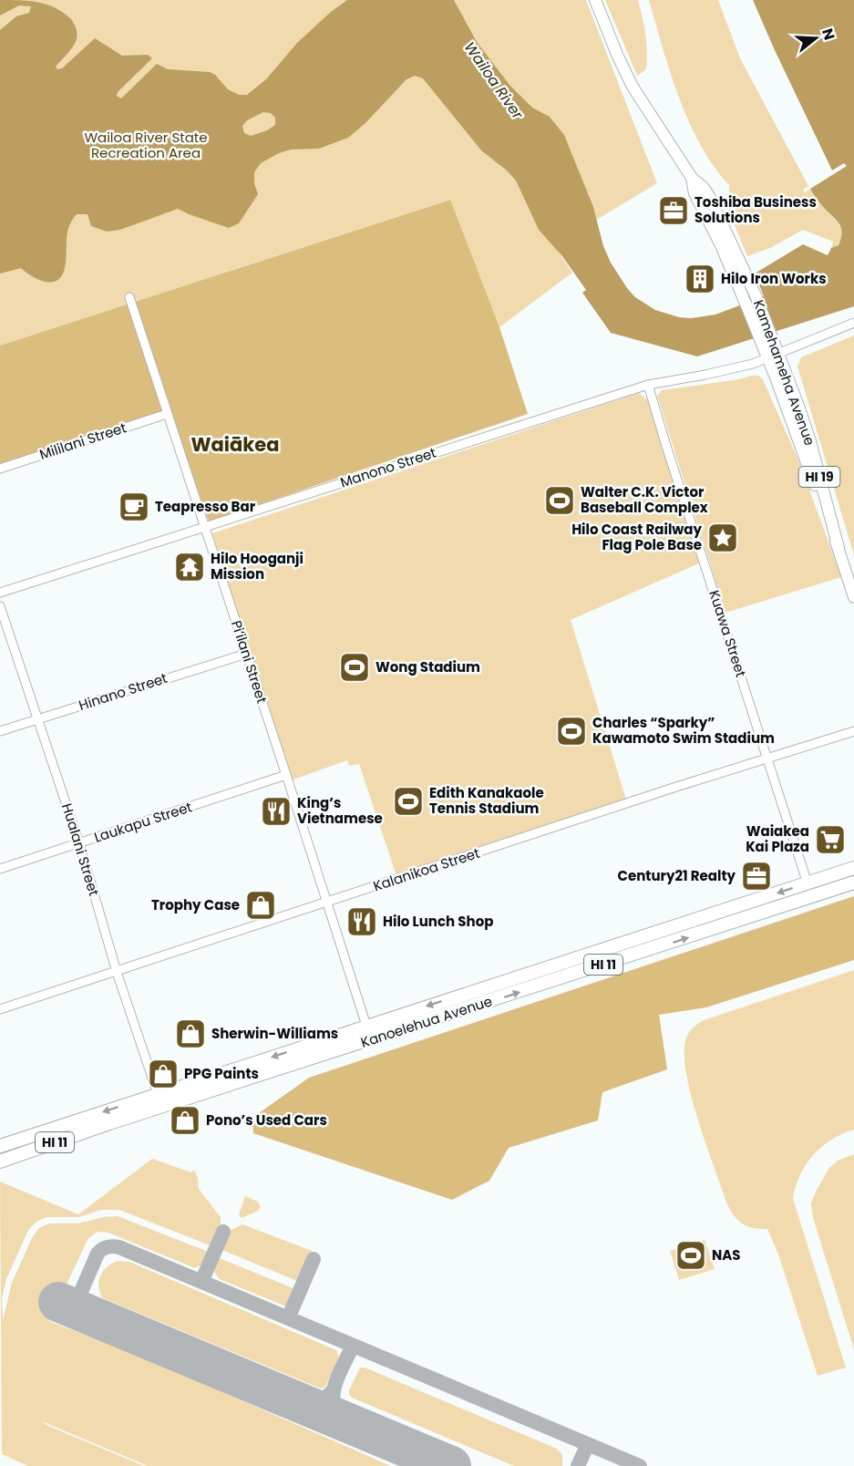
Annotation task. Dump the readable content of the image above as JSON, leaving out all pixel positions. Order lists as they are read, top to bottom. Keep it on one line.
{"streets":{"highway":["HI 11","Kanoelehua Avenue"],"main road":["Kamehameha Avenue","HI 19"],"street":["Mililani Street","Manono Street","Kuawa Street","Pi‘ilani Street","Hinano Street","Laukapu Street","Hualani Street","Kalanikoa Street"]},"crossings":[["Kamehameha Avenue","Manono Street"],["Mililani Street","Pi‘ilani Street"],["Manono Street","Kuawa Street"],["Manono Street","Pi‘ilani Street"],["Kuawa Street","Kalanikoa Street"],["Kuawa Street","Kanoelehua Avenue"],["Pi‘ilani Street","Hinano Street"],["Pi‘ilani Street","Laukapu Street"],["Pi‘ilani Street","Kalanikoa Street"],["Pi‘ilani Street","Kanoelehua Avenue"],["Hinano Street","Hualani Street"],["Laukapu Street","Hualani Street"],["Hualani Street","Kalanikoa Street"],["Hualani Street","Kanoelehua Avenue"]],"districts":["Waiākea"],"water":["Wailoa River"],"parks":["Wailoa River State Recreation Area"],"places":{"office":["Toshiba Business Solutions","Century21 Realty"],"building":["Hilo Iron Works"],"sports":["Walter C.K. Victor Baseball Complex","Wong Stadium","Charles “Sparky” Kawamoto Swim Stadium","Edith Kanakaole Tennis Stadium","NAS"],"cafe":["Teapresso Bar"],"place":["Hilo Coast Railway Flag Pole Base"],"temple":["Hilo Hooganji Mission"],"restaurant":["King’s Vietnamese","Hilo Lunch Shop"],"supermarket":["Waiakea Kai Plaza"],"shop":["Trophy Case","Sherwin-Williams","PPG Paints","Pono’s Used Cars"]},"north":"right"}
